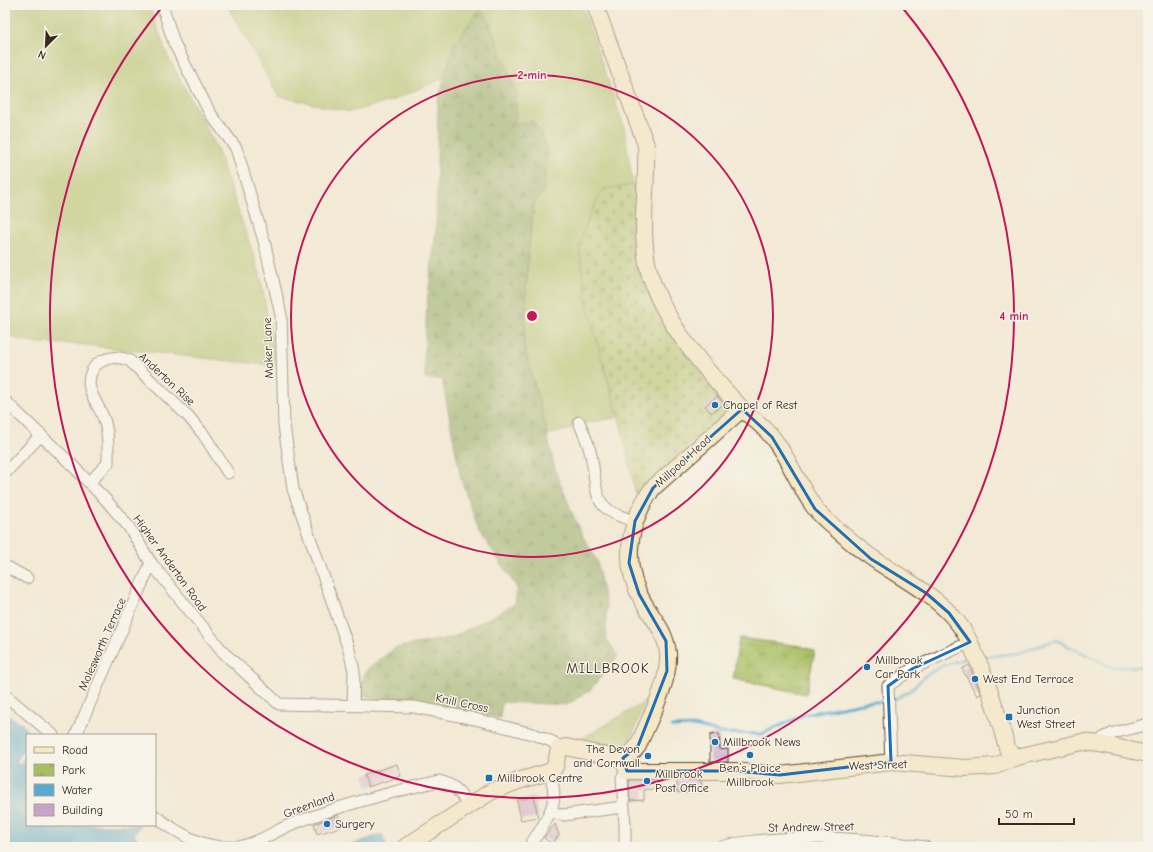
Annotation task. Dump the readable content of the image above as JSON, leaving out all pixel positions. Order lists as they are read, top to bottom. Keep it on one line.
{"streets":{"street":["Maker Lane","Anderton Rise","Millpool Head","Higher Anderton Road","Molesworth Terrace","Knill Cross","West Street","Greenland","St Andrew Street"]},"crossings":[["Maker Lane","Higher Anderton Road"],["Maker Lane","Knill Cross"],["Anderton Rise","Higher Anderton Road"],["Millpool Head","West Street"],["Higher Anderton Road","Molesworth Terrace"],["Higher Anderton Road","Knill Cross"],["Knill Cross","West Street"]],"districts":["MILLBROOK"],"places":{"other":["Chapel of Rest","Millbrook Car Park","West End Terrace","Millbrook News","Ben’s Plaice Millbrook","The Devon and Cornwall","Millbrook Post Office","Surgery"],"transit":["Junction West Street","Millbrook Centre"]},"legend":["Road","Park","Water","Building"],"scale_bar":"50 m","north":"bottom left","rings":["2 min","4 min"]}
